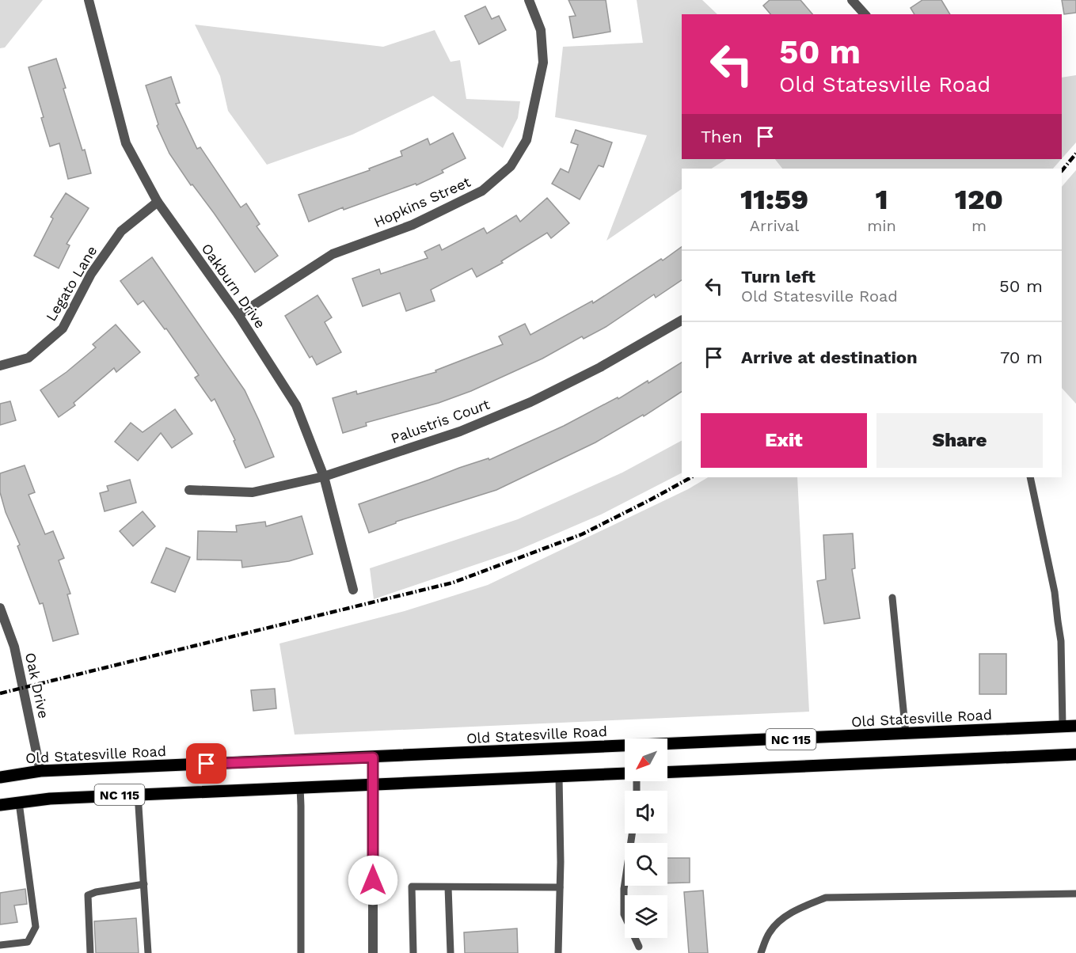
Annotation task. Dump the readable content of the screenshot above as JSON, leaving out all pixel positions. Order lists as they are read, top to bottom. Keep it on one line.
{"streets":{"main road":["Old Statesville Road","NC 115"],"street":["Hopkins Street","Legato Lane","Oakburn Drive","Palustris Court","Oak Drive"]},"crossings":[["Hopkins Street","Oakburn Drive"],["Legato Lane","Oakburn Drive"],["Oakburn Drive","Palustris Court"],["Oak Drive","Old Statesville Road"]],"north":"bottom left","page":{"turn":["50 m","Old Statesville Road"],"then":"Then","eta":["11:59","Arrival","1","min","120","m"],"list":[{"name":"Turn left","note":"Old Statesville Road","value":"50 m"},{"name":"Arrive at destination","value":"70 m"}],"buttons":["Exit","Share"]}}
